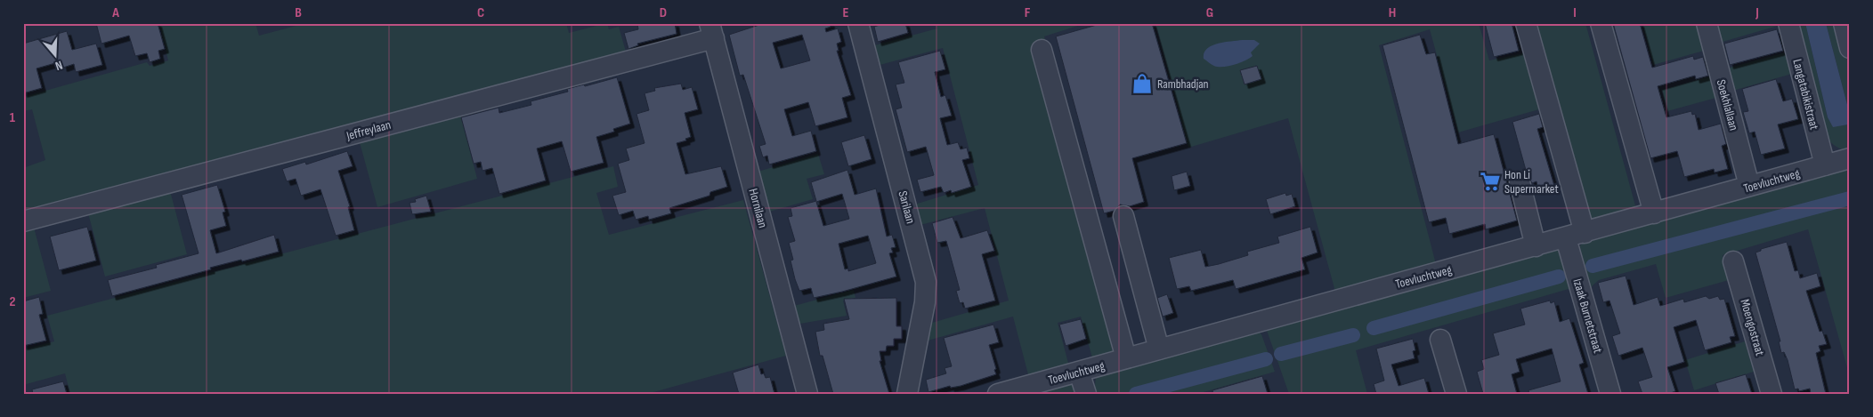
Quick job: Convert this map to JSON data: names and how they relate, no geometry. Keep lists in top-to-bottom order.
{
  "streets": {
    "street": [
      "Langatabikistraat",
      "Soekhlallaan",
      "Jeffreylaan",
      "Toevluchtweg",
      "Sarilaan",
      "Hornilaan",
      "Izaak Burnetstraat",
      "Moengostraat"
    ]
  },
  "crossings": [
    ["Langatabikistraat", "Toevluchtweg"],
    ["Soekhlallaan", "Toevluchtweg"],
    ["Jeffreylaan", "Hornilaan"],
    ["Toevluchtweg", "Izaak Burnetstraat"]
  ],
  "places": {
    "shop": ["Rambhadjan"],
    "supermarket": ["Hon Li Supermarket"]
  },
  "north": "bottom",
  "grid": {
    "columns": [
      "A",
      "B",
      "C",
      "D",
      "E",
      "F",
      "G",
      "H",
      "I",
      "J"
    ],
    "rows": ["1", "2"]
  }
}
